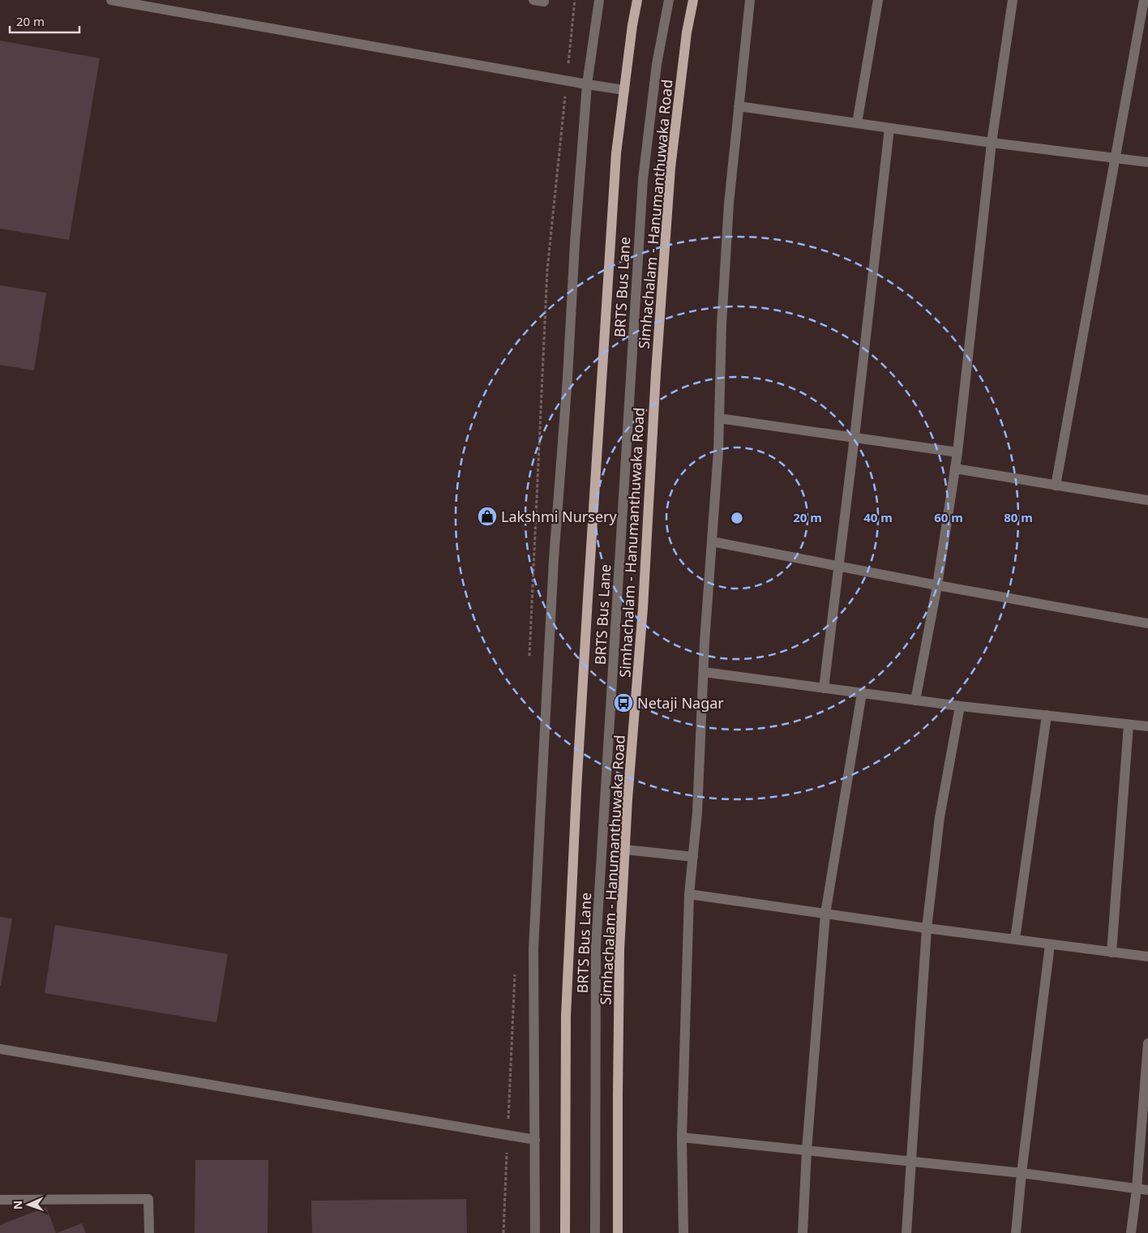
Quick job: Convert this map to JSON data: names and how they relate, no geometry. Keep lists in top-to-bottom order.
{
  "streets": {
    "main road": ["Simhachalam - Hanumanthuwaka Road"],
    "street": ["BRTS Bus Lane"]
  },
  "places": {
    "shop": ["Lakshmi Nursery"],
    "bus stop": ["Netaji Nagar"]
  },
  "scale_bar": "20 m",
  "north": "left",
  "rings": [
    "20 m",
    "40 m",
    "60 m",
    "80 m"
  ]
}
